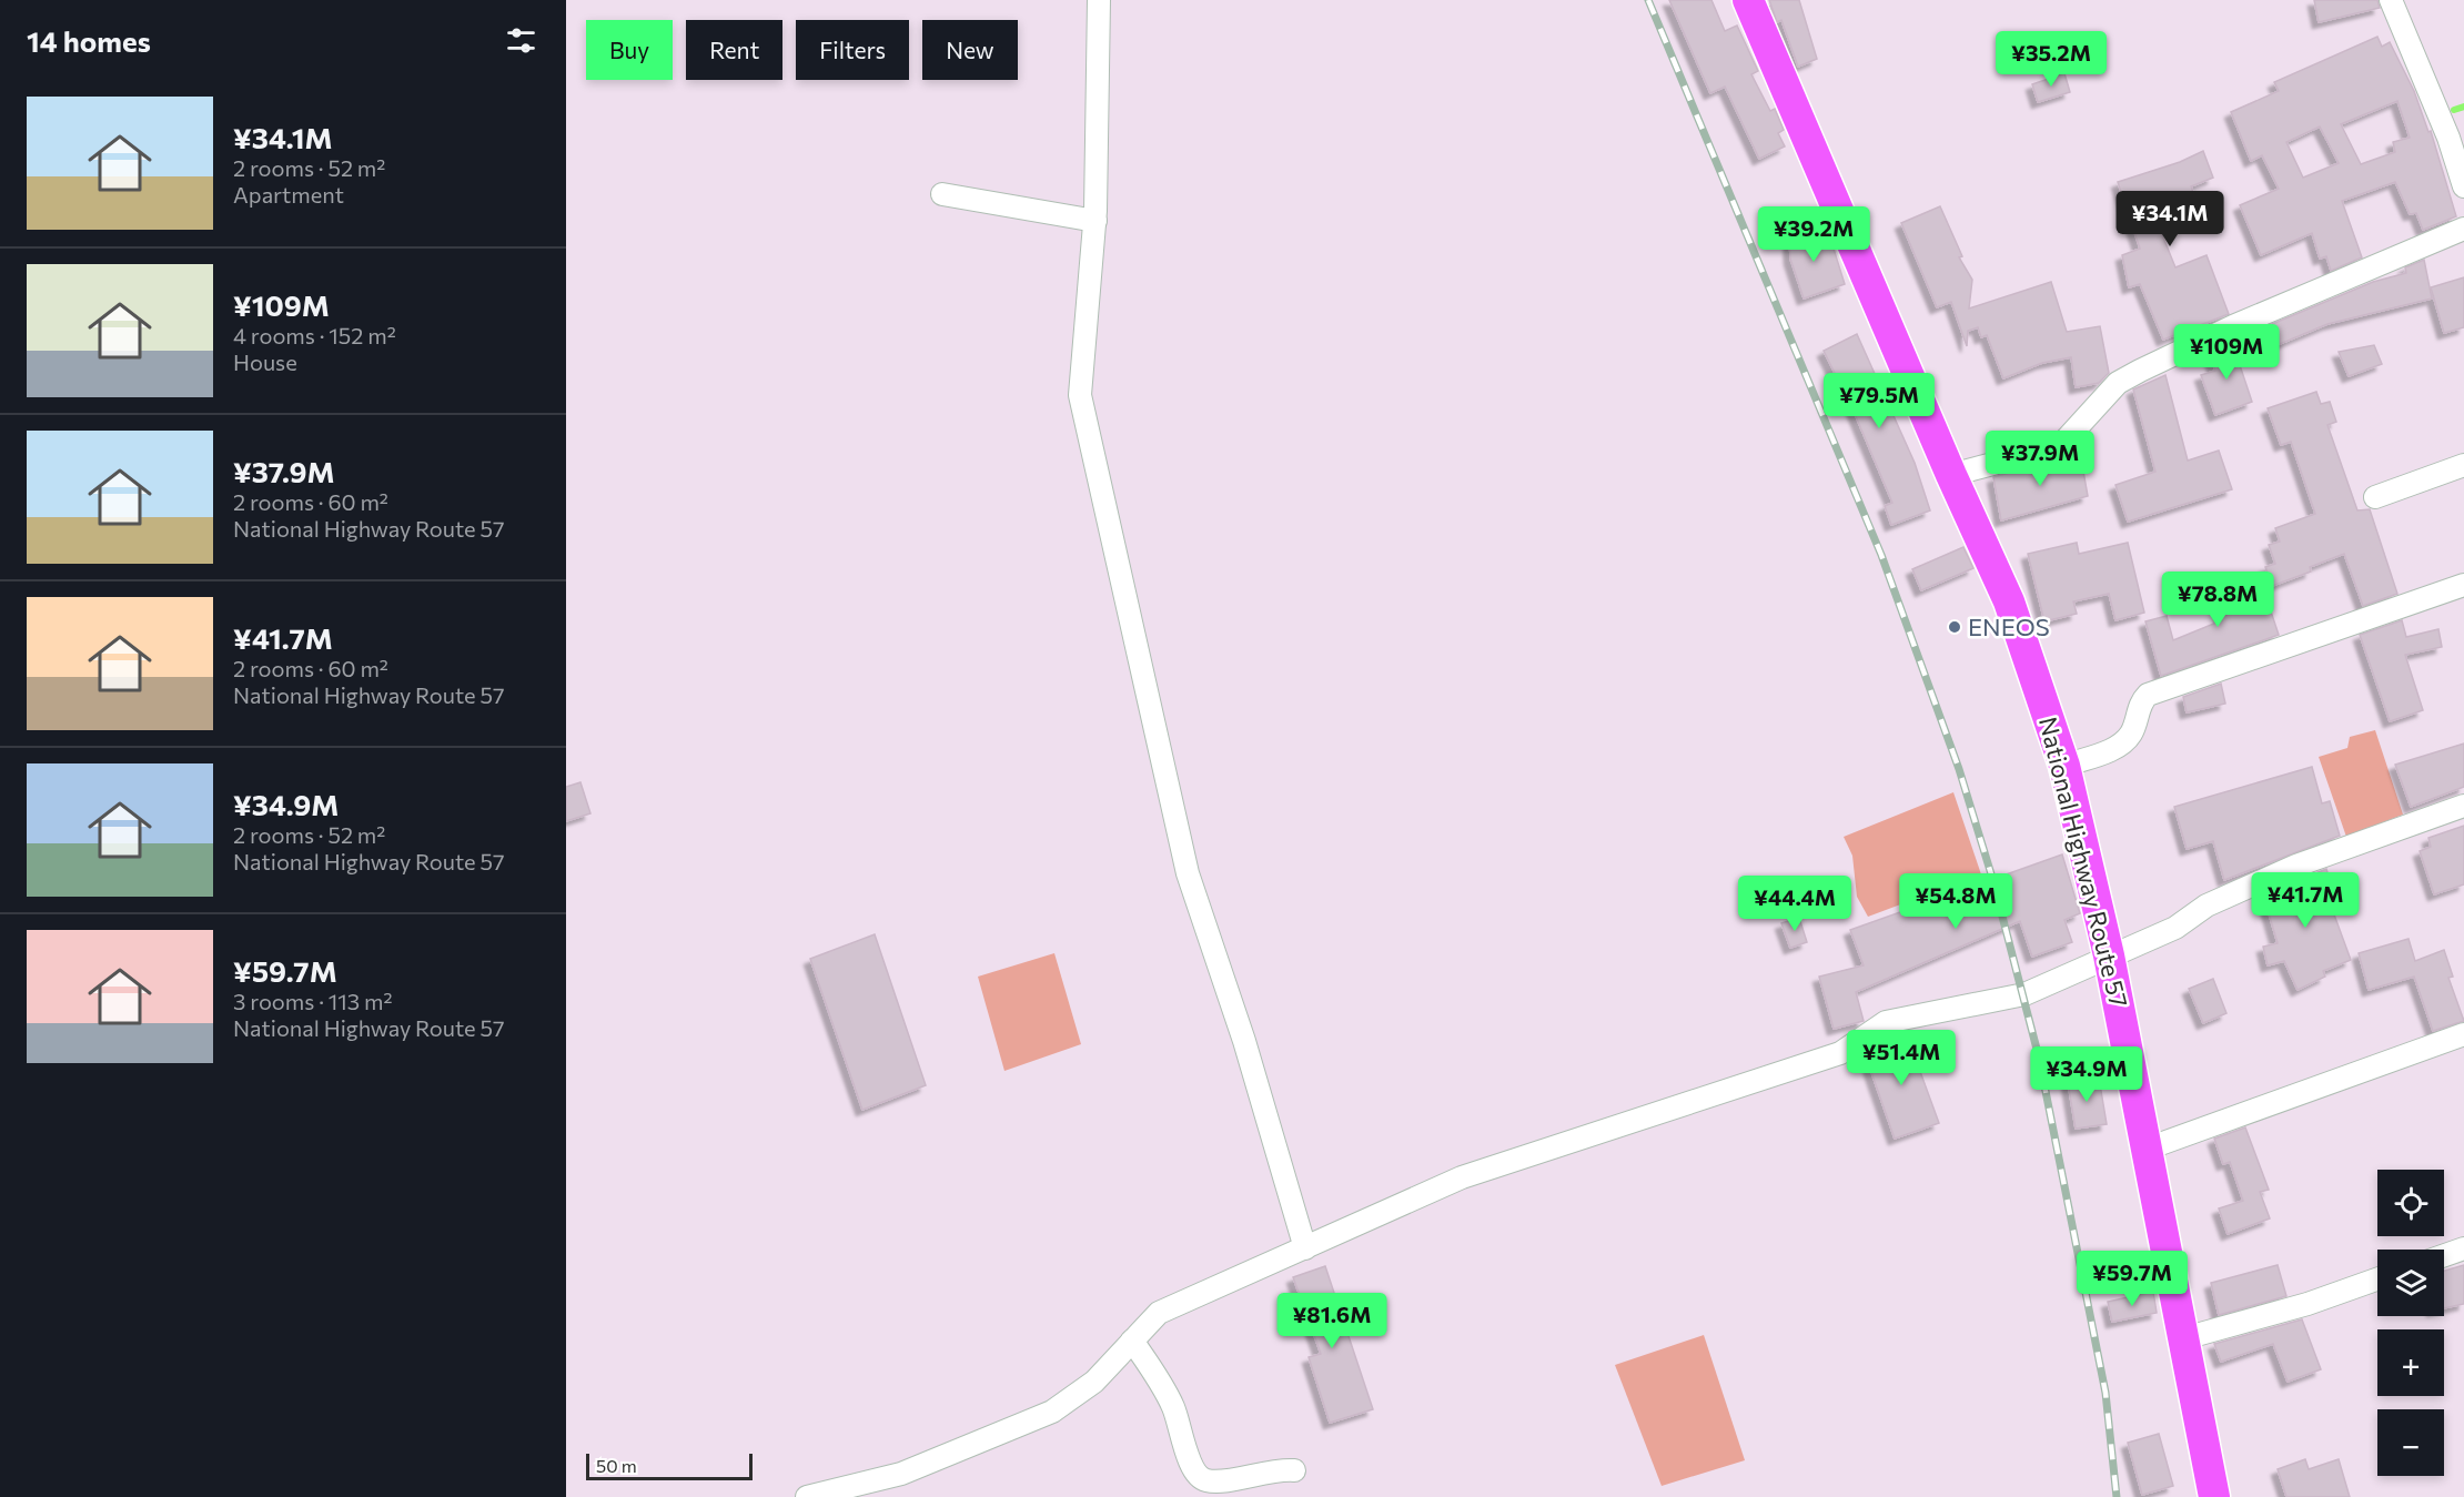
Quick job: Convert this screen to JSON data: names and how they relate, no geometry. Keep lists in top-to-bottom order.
{
  "streets": {
    "highway": ["National Highway Route 57"]
  },
  "places": ["ENEOS"],
  "scale_bar": "50 m",
  "page": {
    "heading": "14 homes",
    "chip": [
      "Buy",
      "Rent",
      "Filters",
      "New"
    ],
    "price": [
      "¥35.2M",
      "¥34.1M",
      "¥39.2M",
      "¥109M",
      "¥79.5M",
      "¥37.9M",
      "¥78.8M",
      "¥41.7M",
      "¥54.8M",
      "¥44.4M",
      "¥51.4M",
      "¥34.9M",
      "¥59.7M",
      "¥81.6M"
    ],
    "list": [
      {
        "name": "¥34.1M",
        "note": "2 rooms · 52 m² · Apartment"
      },
      {
        "name": "¥109M",
        "note": "4 rooms · 152 m² · House"
      },
      {
        "name": "¥37.9M",
        "note": "2 rooms · 60 m² · National Highway Route 57"
      },
      {
        "name": "¥41.7M",
        "note": "2 rooms · 60 m² · National Highway Route 57"
      },
      {
        "name": "¥34.9M",
        "note": "2 rooms · 52 m² · National Highway Route 57"
      },
      {
        "name": "¥59.7M",
        "note": "3 rooms · 113 m² · National Highway Route 57"
      }
    ],
    "map_buttons": ["+", "−"],
    "scale": "50 m"
  }
}
